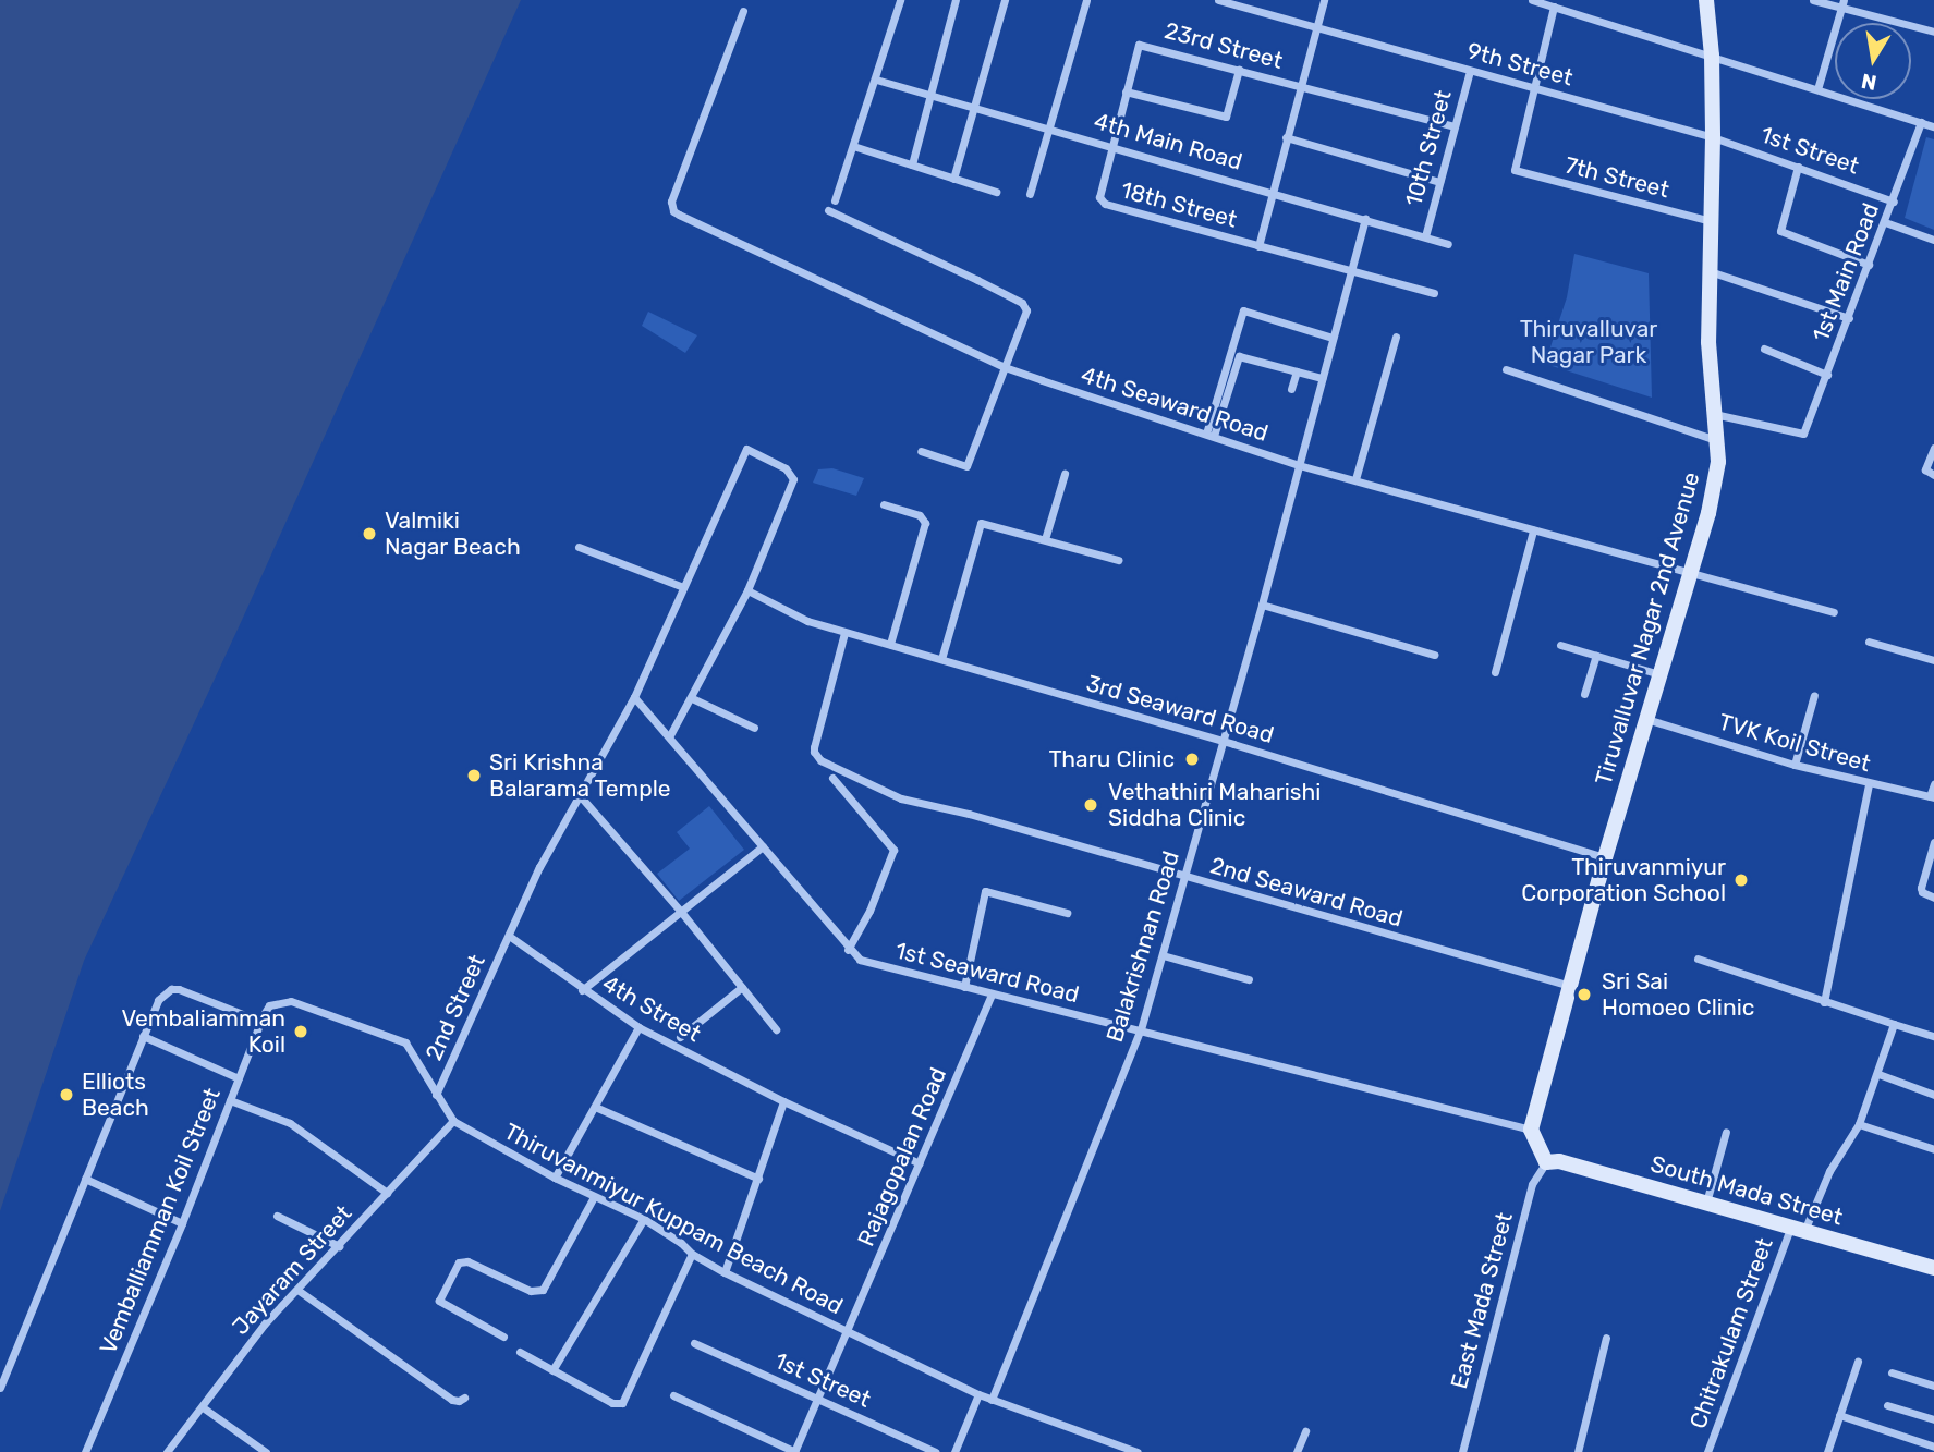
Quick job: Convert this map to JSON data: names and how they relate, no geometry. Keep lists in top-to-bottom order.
{
  "streets": {
    "street": [
      "23rd Street",
      "9th Street",
      "4th Main Road",
      "10th Street",
      "1st Street",
      "7th Street",
      "18th Street",
      "1st Main Road",
      "4th Seaward Road",
      "Tiruvalluvar Nagar 2nd Avenue",
      "3rd Seaward Road",
      "TVK Koil Street",
      "2nd Seaward Road",
      "Balakrishnan Road",
      "1st Seaward Road",
      "2nd Street",
      "4th Street",
      "Rajagopalan Road",
      "South Mada Street",
      "Thiruvanmiyur Kuppam Beach Road",
      "Vemballiamman Koil Street",
      "Jayaram Street",
      "East Mada Street",
      "Chitrakulam Street"
    ]
  },
  "crossings": [
    ["23rd Street", "10th Street"],
    ["9th Street", "10th Street"],
    ["9th Street", "1st Street"],
    ["9th Street", "7th Street"],
    ["9th Street", "Tiruvalluvar Nagar 2nd Avenue"],
    ["4th Main Road", "10th Street"],
    ["4th Main Road", "18th Street"],
    ["4th Main Road", "Balakrishnan Road"],
    ["1st Street", "1st Main Road"],
    ["1st Street", "Tiruvalluvar Nagar 2nd Avenue"],
    ["1st Street", "Rajagopalan Road"],
    ["7th Street", "Tiruvalluvar Nagar 2nd Avenue"],
    ["1st Main Road", "Tiruvalluvar Nagar 2nd Avenue"],
    ["4th Seaward Road", "Tiruvalluvar Nagar 2nd Avenue"],
    ["4th Seaward Road", "Balakrishnan Road"],
    ["Tiruvalluvar Nagar 2nd Avenue", "3rd Seaward Road"],
    ["Tiruvalluvar Nagar 2nd Avenue", "TVK Koil Street"],
    ["Tiruvalluvar Nagar 2nd Avenue", "2nd Seaward Road"],
    ["Tiruvalluvar Nagar 2nd Avenue", "1st Seaward Road"],
    ["3rd Seaward Road", "2nd Seaward Road"],
    ["3rd Seaward Road", "Balakrishnan Road"],
    ["3rd Seaward Road", "2nd Street"],
    ["2nd Seaward Road", "Balakrishnan Road"],
    ["Balakrishnan Road", "1st Seaward Road"],
    ["Balakrishnan Road", "Thiruvanmiyur Kuppam Beach Road"],
    ["1st Seaward Road", "2nd Street"],
    ["1st Seaward Road", "Rajagopalan Road"],
    ["2nd Street", "4th Street"],
    ["2nd Street", "Thiruvanmiyur Kuppam Beach Road"],
    ["4th Street", "Rajagopalan Road"],
    ["Rajagopalan Road", "Thiruvanmiyur Kuppam Beach Road"],
    ["South Mada Street", "East Mada Street"],
    ["South Mada Street", "Chitrakulam Street"],
    ["Thiruvanmiyur Kuppam Beach Road", "Vemballiamman Koil Street"],
    ["Thiruvanmiyur Kuppam Beach Road", "Jayaram Street"]
  ],
  "parks": ["Thiruvalluvar Nagar Park"],
  "places": [
    "Valmiki Nagar Beach",
    "Tharu Clinic",
    "Sri Krishna Balarama Temple",
    "Vethathiri Maharishi Siddha Clinic",
    "Thiruvanmiyur Corporation School",
    "Sri Sai Homoeo Clinic",
    "Vembaliamman Koil",
    "Elliots Beach"
  ],
  "north": "bottom"
}
